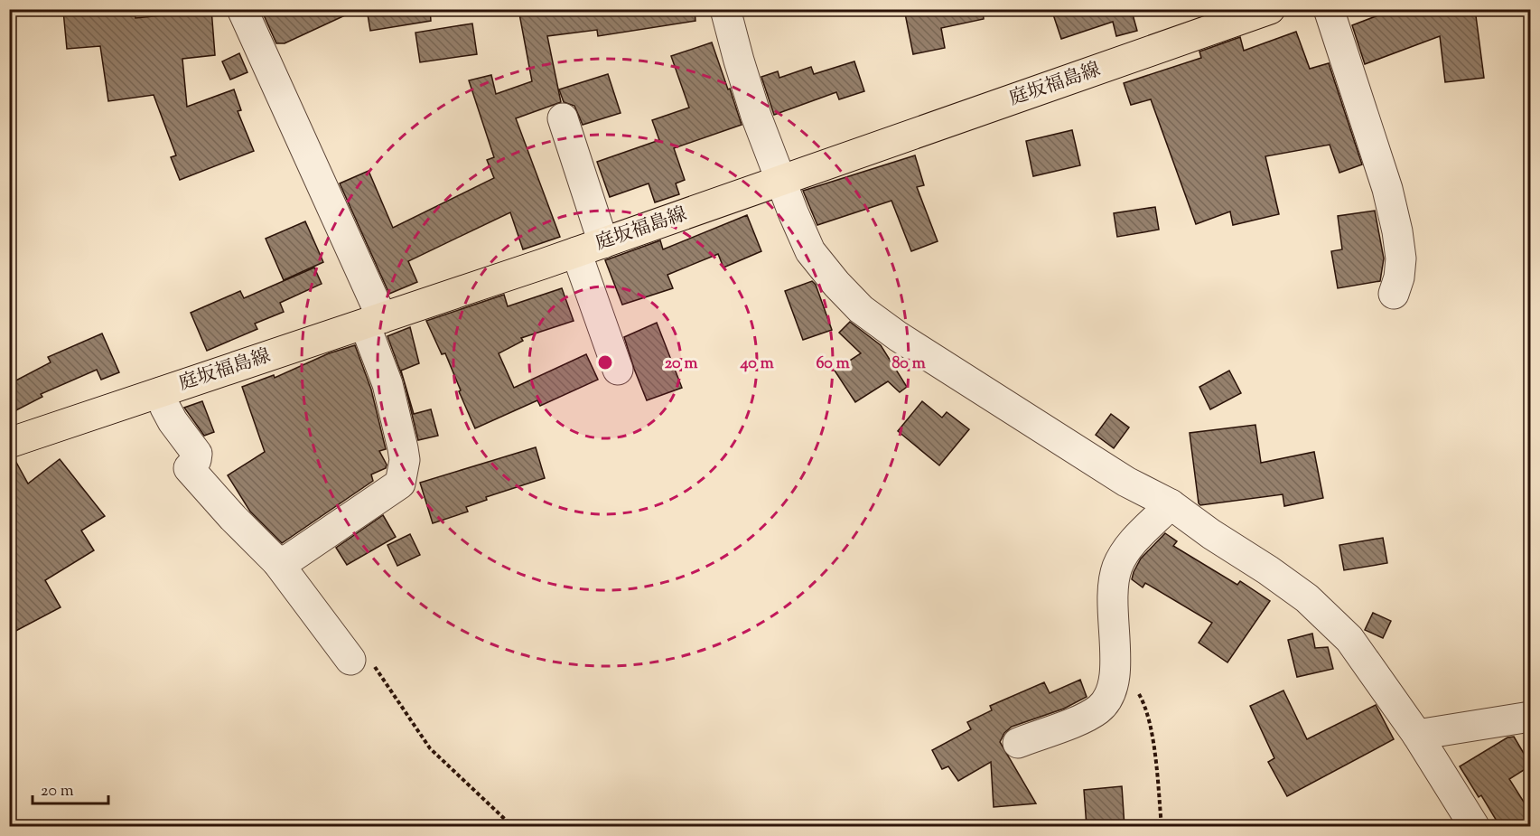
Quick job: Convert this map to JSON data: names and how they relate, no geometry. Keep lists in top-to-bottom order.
{
  "streets": {
    "main road": ["庭坂福島線"]
  },
  "scale_bar": "20 m",
  "rings": [
    "20 m",
    "40 m",
    "60 m",
    "80 m"
  ]
}
